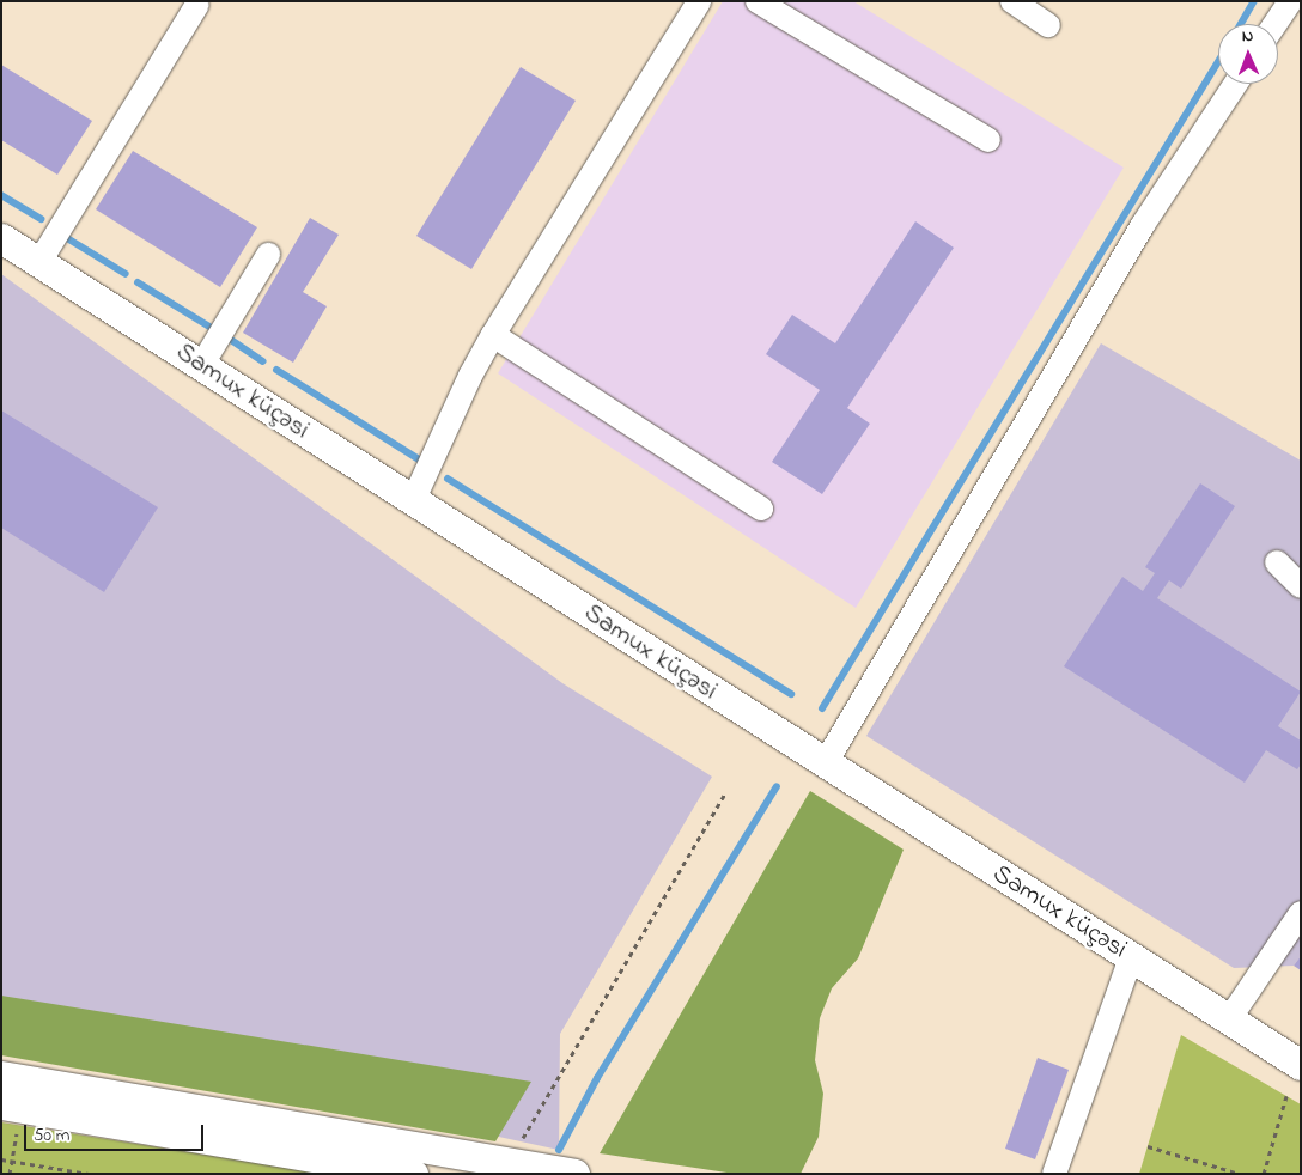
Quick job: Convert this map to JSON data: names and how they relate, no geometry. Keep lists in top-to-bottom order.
{
  "streets": {
    "main road": ["Samux küçəsi"]
  },
  "scale_bar": "50 m",
  "north": "top"
}
